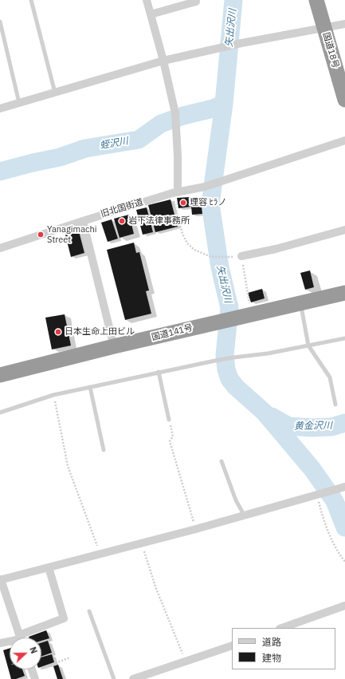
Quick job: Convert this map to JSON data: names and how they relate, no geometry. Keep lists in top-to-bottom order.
{
  "streets": {
    "highway": ["国道18号", "国道141号"],
    "street": ["旧北国街道"]
  },
  "water": ["矢出沢川", "蛭沢川", "黄金沢川"],
  "places": [
    "理容 ﾋﾗノ",
    "岩下法律事務所",
    "Yanagimachi Street",
    "日本生命上田ビル"
  ],
  "legend": ["道路", "建物"],
  "north": "right"
}
